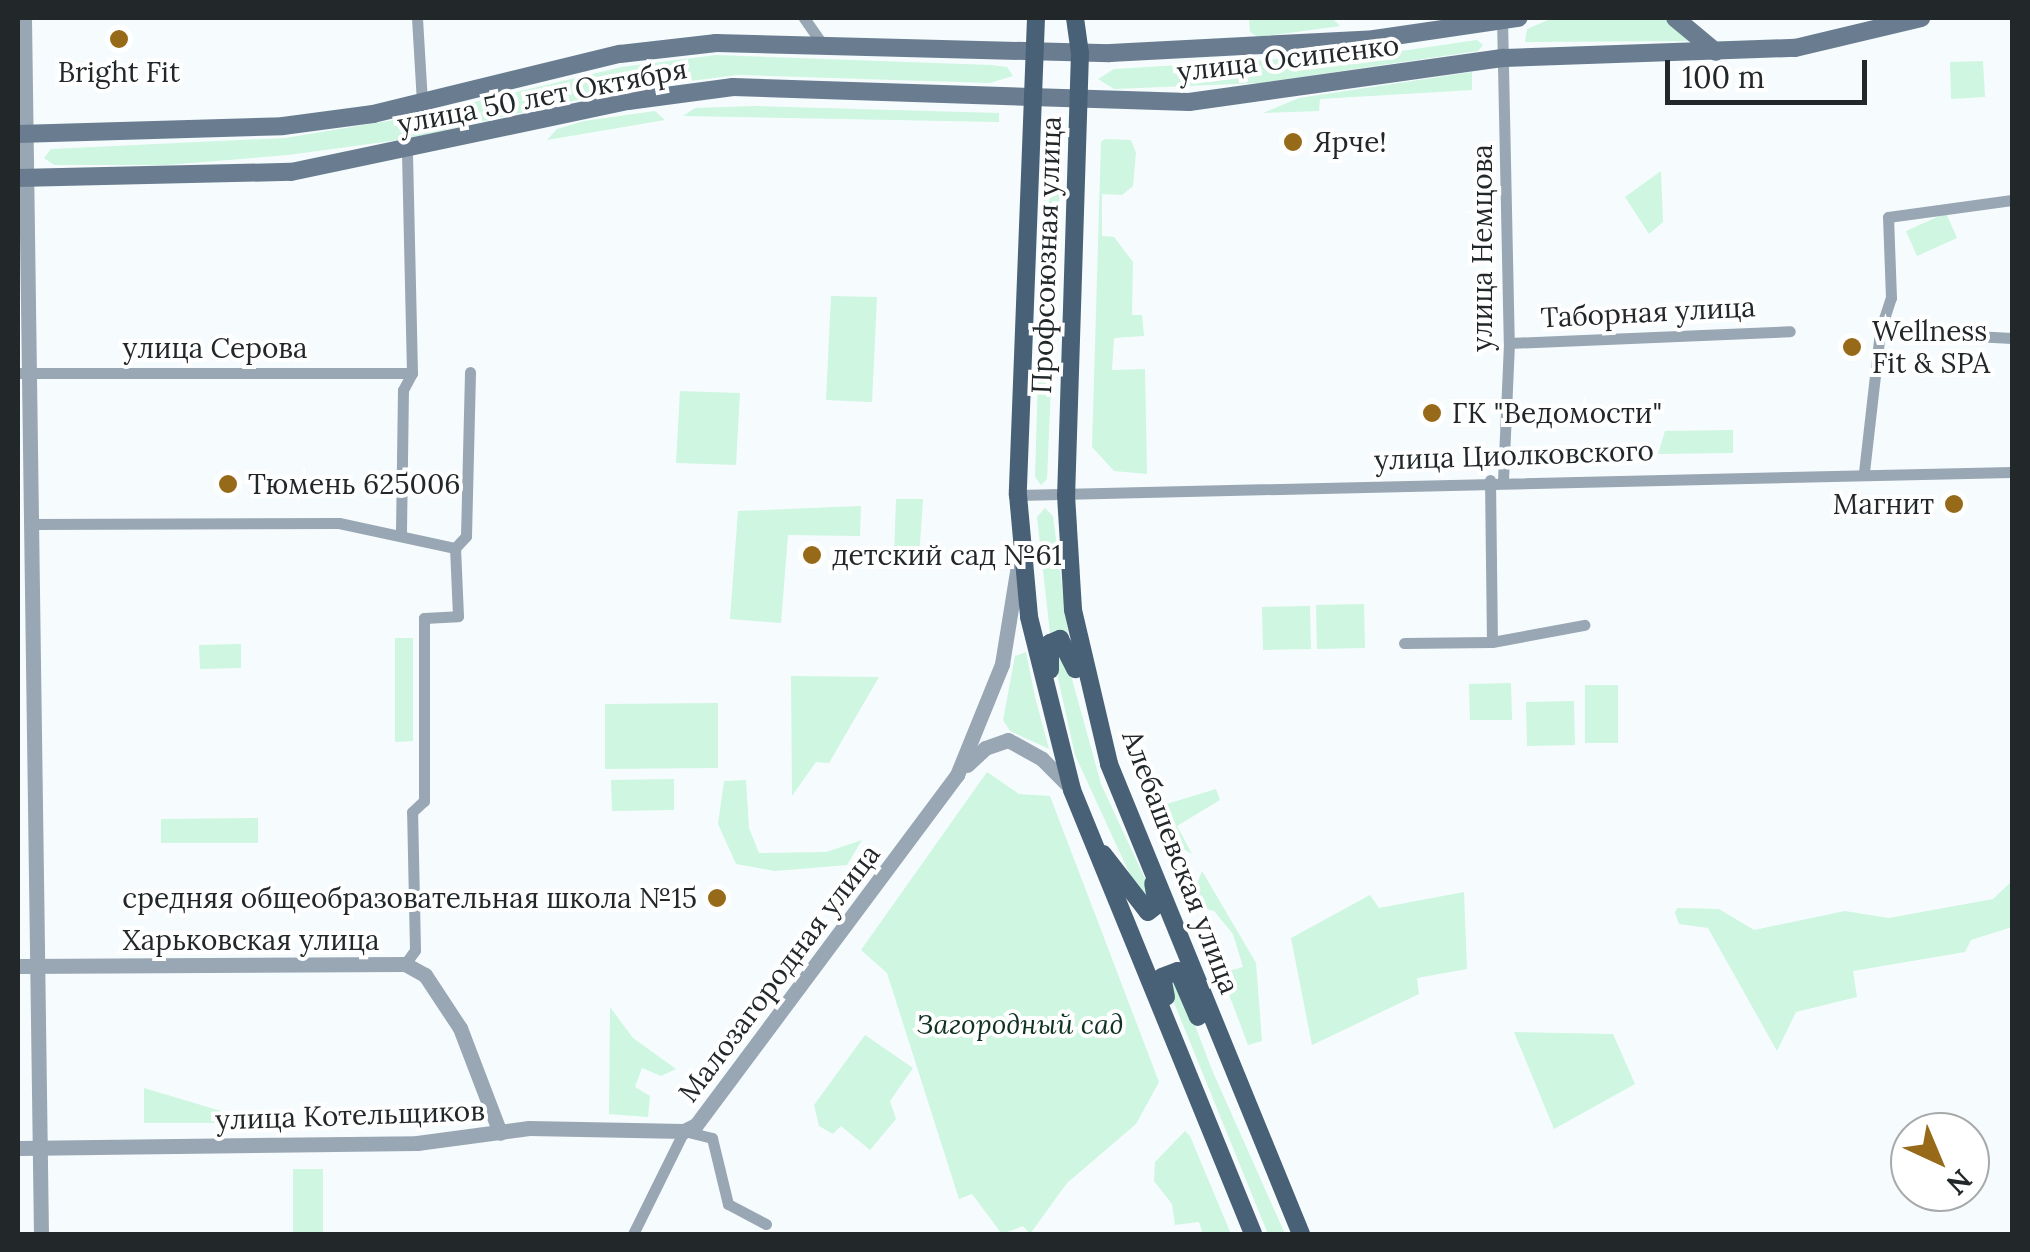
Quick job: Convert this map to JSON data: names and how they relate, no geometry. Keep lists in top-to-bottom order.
{
  "streets": {
    "main road": [
      "улица Осипенко",
      "улица 50 лет Октября",
      "Профсоюзная улица",
      "Алебашевская улица"
    ],
    "street": [
      "улица Немцова",
      "Таборная улица",
      "улица Серова",
      "улица Циолковского",
      "Харьковская улица",
      "Малозагородная улица",
      "улица Котельщиков"
    ]
  },
  "crossings": [
    ["улица Осипенко", "улица 50 лет Октября"],
    ["улица Осипенко", "улица Немцова"],
    ["улица Осипенко", "Профсоюзная улица"],
    ["улица 50 лет Октября", "улица Немцова"],
    ["улица 50 лет Октября", "Профсоюзная улица"],
    ["улица Немцова", "Таборная улица"],
    ["улица Немцова", "улица Циолковского"],
    ["Профсоюзная улица", "улица Циолковского"],
    ["Профсоюзная улица", "Алебашевская улица"],
    ["улица Циолковского", "Алебашевская улица"],
    ["Харьковская улица", "улица Котельщиков"],
    ["Малозагородная улица", "улица Котельщиков"]
  ],
  "parks": ["Загородный сад"],
  "places": [
    "Bright Fit",
    "Ярче!",
    "Wellness Fit & SPA",
    "ГК \"Ведомости\"",
    "Тюмень 625006",
    "Магнит",
    "детский сад №61",
    "средняя общеобразовательная школа №15"
  ],
  "scale_bar": "100 m",
  "north": "bottom right"
}
